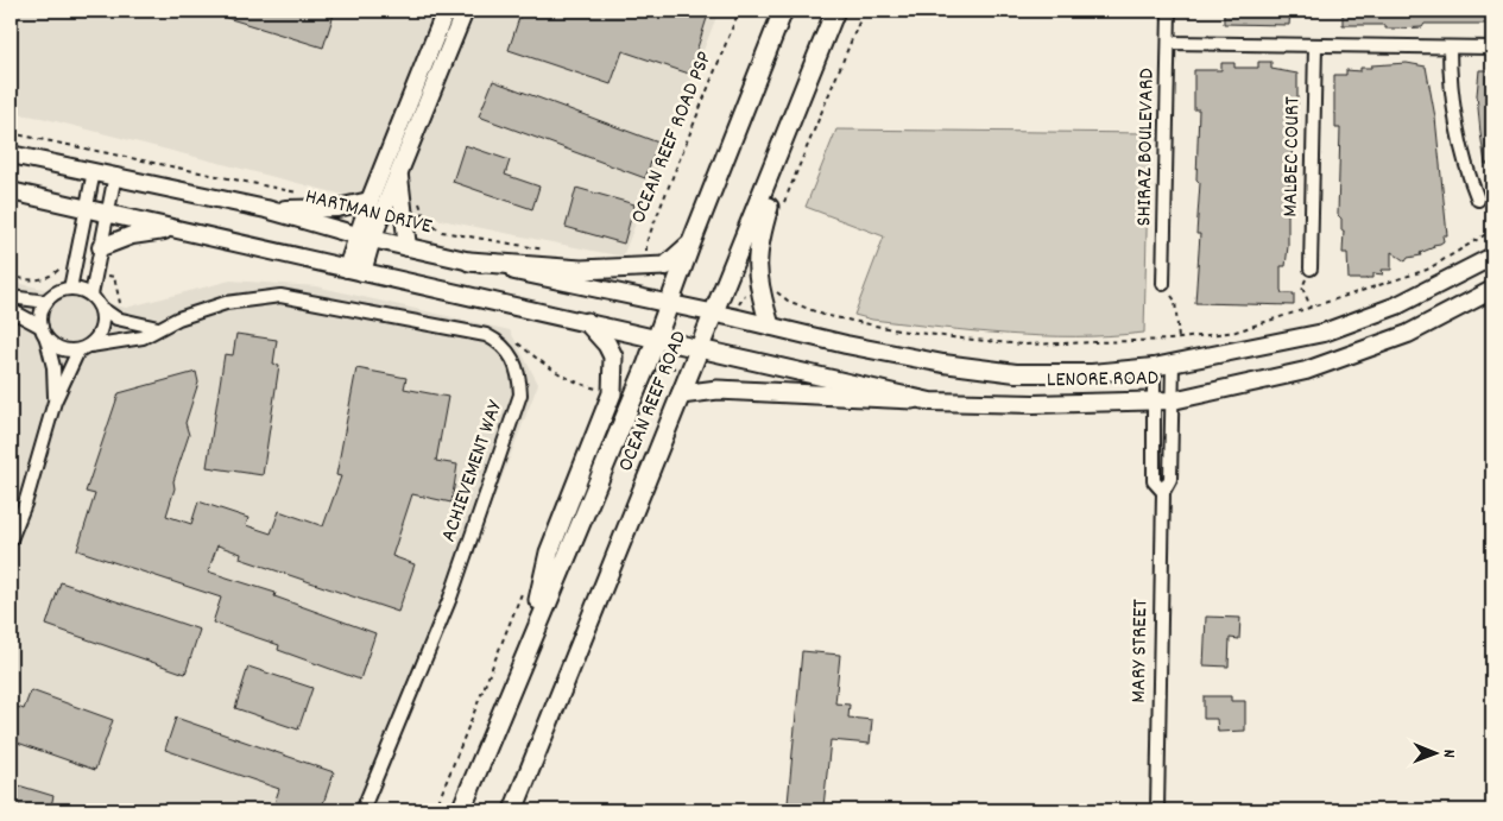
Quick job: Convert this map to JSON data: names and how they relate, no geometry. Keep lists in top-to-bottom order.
{
  "streets": {
    "main road": ["OCEAN REEF ROAD"],
    "street": [
      "SHIRAZ BOULEVARD",
      "MALBEC COURT",
      "HARTMAN DRIVE",
      "LENORE ROAD",
      "ACHIEVEMENT WAY",
      "MARY STREET"
    ],
    "path": ["OCEAN REEF ROAD PSP"]
  },
  "crossings": [
    ["HARTMAN DRIVE", "LENORE ROAD"],
    ["HARTMAN DRIVE", "OCEAN REEF ROAD"],
    ["LENORE ROAD", "OCEAN REEF ROAD"],
    ["LENORE ROAD", "MARY STREET"]
  ],
  "north": "right"
}
